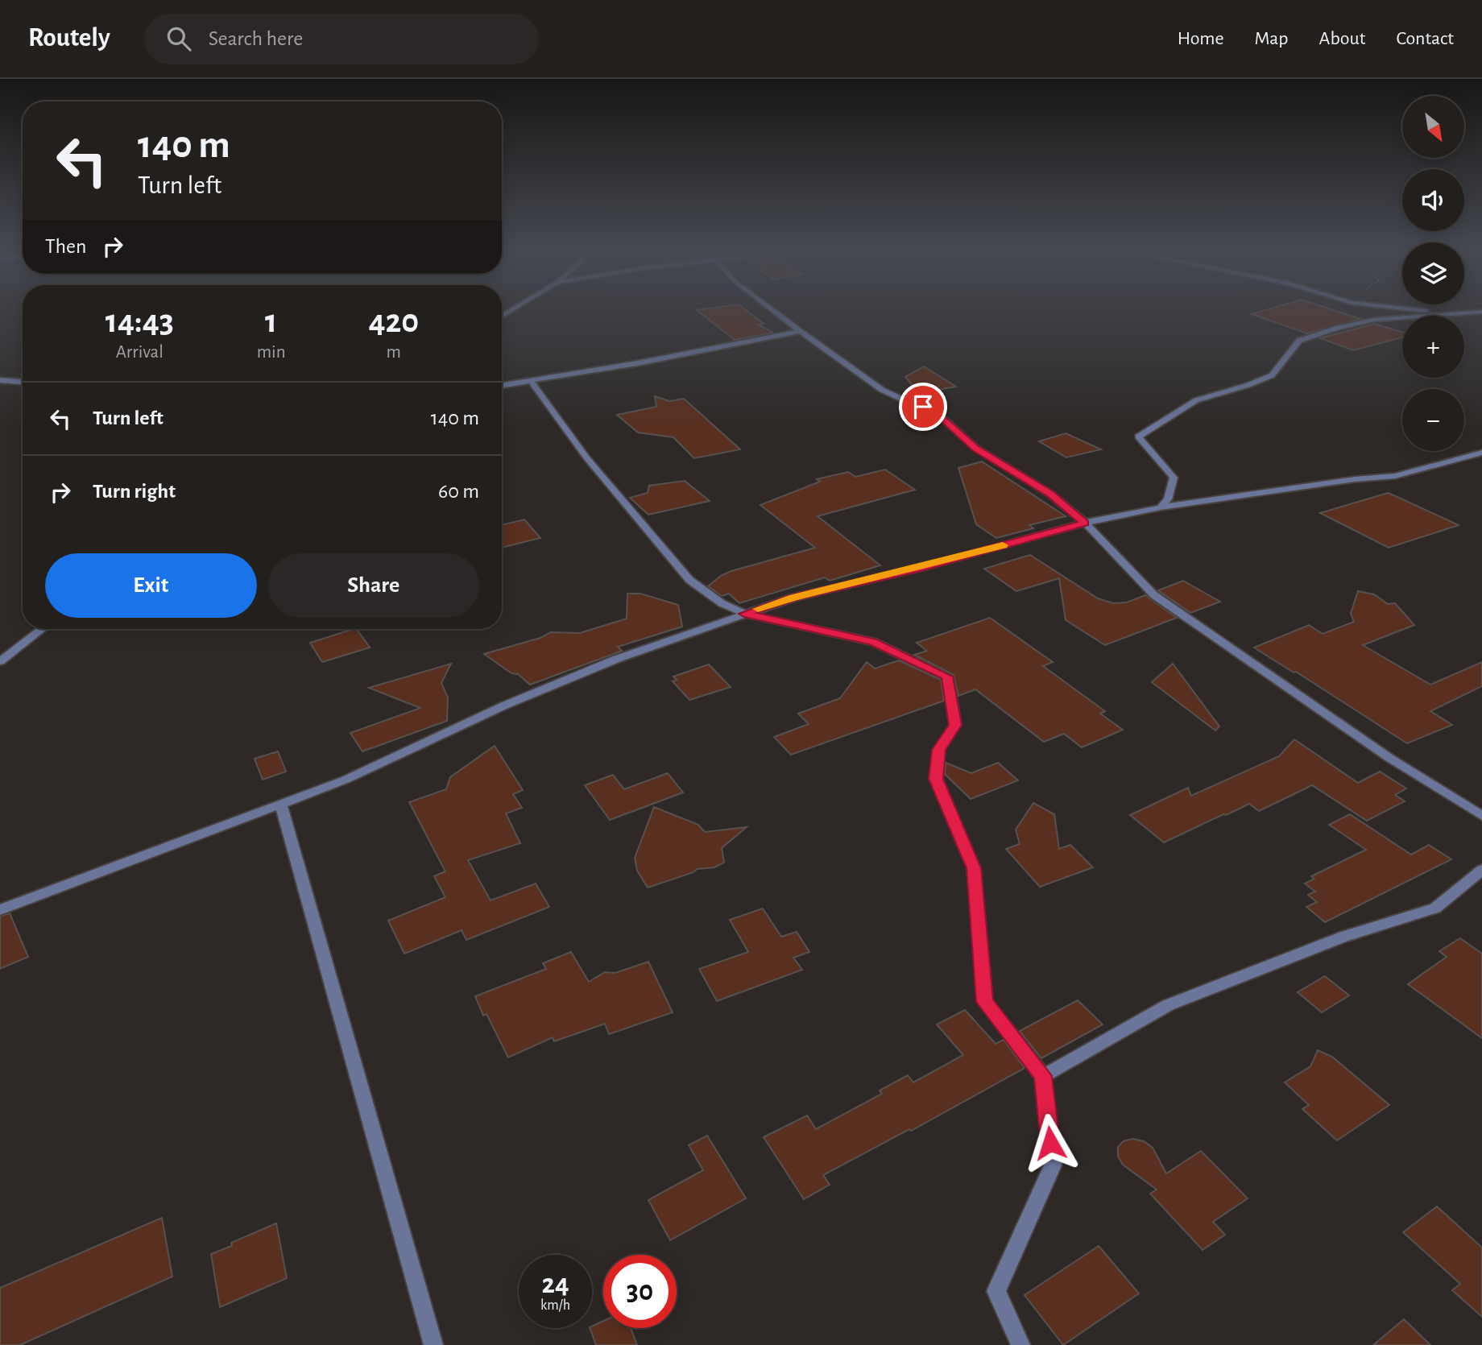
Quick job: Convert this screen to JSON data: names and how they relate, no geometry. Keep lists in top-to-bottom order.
{
  "north": "bottom right",
  "page": {
    "header": "Routely",
    "search": "Search here",
    "nav": [
      "Home",
      "Map",
      "About",
      "Contact"
    ],
    "map_buttons": ["+", "−"],
    "turn": ["140 m", "Turn left"],
    "then": "Then",
    "eta": [
      "14:43",
      "Arrival",
      "1",
      "min",
      "420",
      "m"
    ],
    "list": [
      {
        "name": "Turn left",
        "value": "140 m"
      },
      {
        "name": "Turn right",
        "value": "60 m"
      }
    ],
    "buttons": ["Exit", "Share"],
    "speed": "24 km/h",
    "limit": "30"
  }
}
